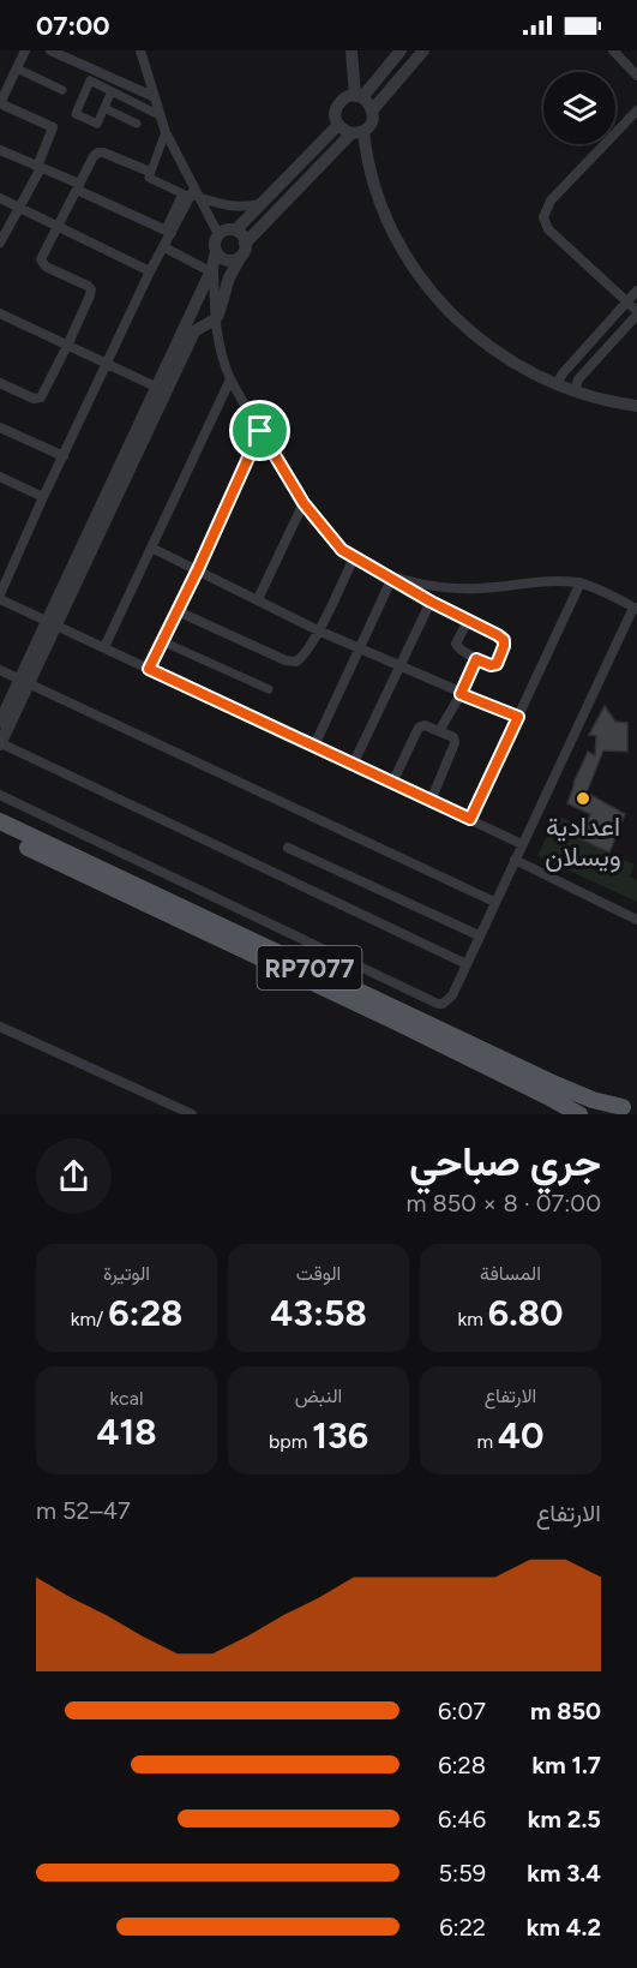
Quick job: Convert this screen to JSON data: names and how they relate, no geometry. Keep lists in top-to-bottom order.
{
  "streets": {
    "main road": ["RP7077"]
  },
  "places": ["اعدادية ويسلان"],
  "page": {
    "status": "07:00",
    "heading": ["جري صباحي", "07:00 · 8 × 850 m"],
    "stats": [
      ["المسافة", "6.80 km"],
      ["الوقت", "43:58"],
      ["الوتيرة", "6:28 /km"],
      ["الارتفاع", "40 m"],
      ["النبض", "136 bpm"],
      ["kcal", "418"]
    ],
    "chart": ["الارتفاع", "47–52 m"],
    "list": [
      {
        "name": "850 m",
        "note": "6:07"
      },
      {
        "name": "1.7 km",
        "note": "6:28"
      },
      {
        "name": "2.5 km",
        "note": "6:46"
      },
      {
        "name": "3.4 km",
        "note": "5:59"
      },
      {
        "name": "4.2 km",
        "note": "6:22"
      }
    ]
  }
}
